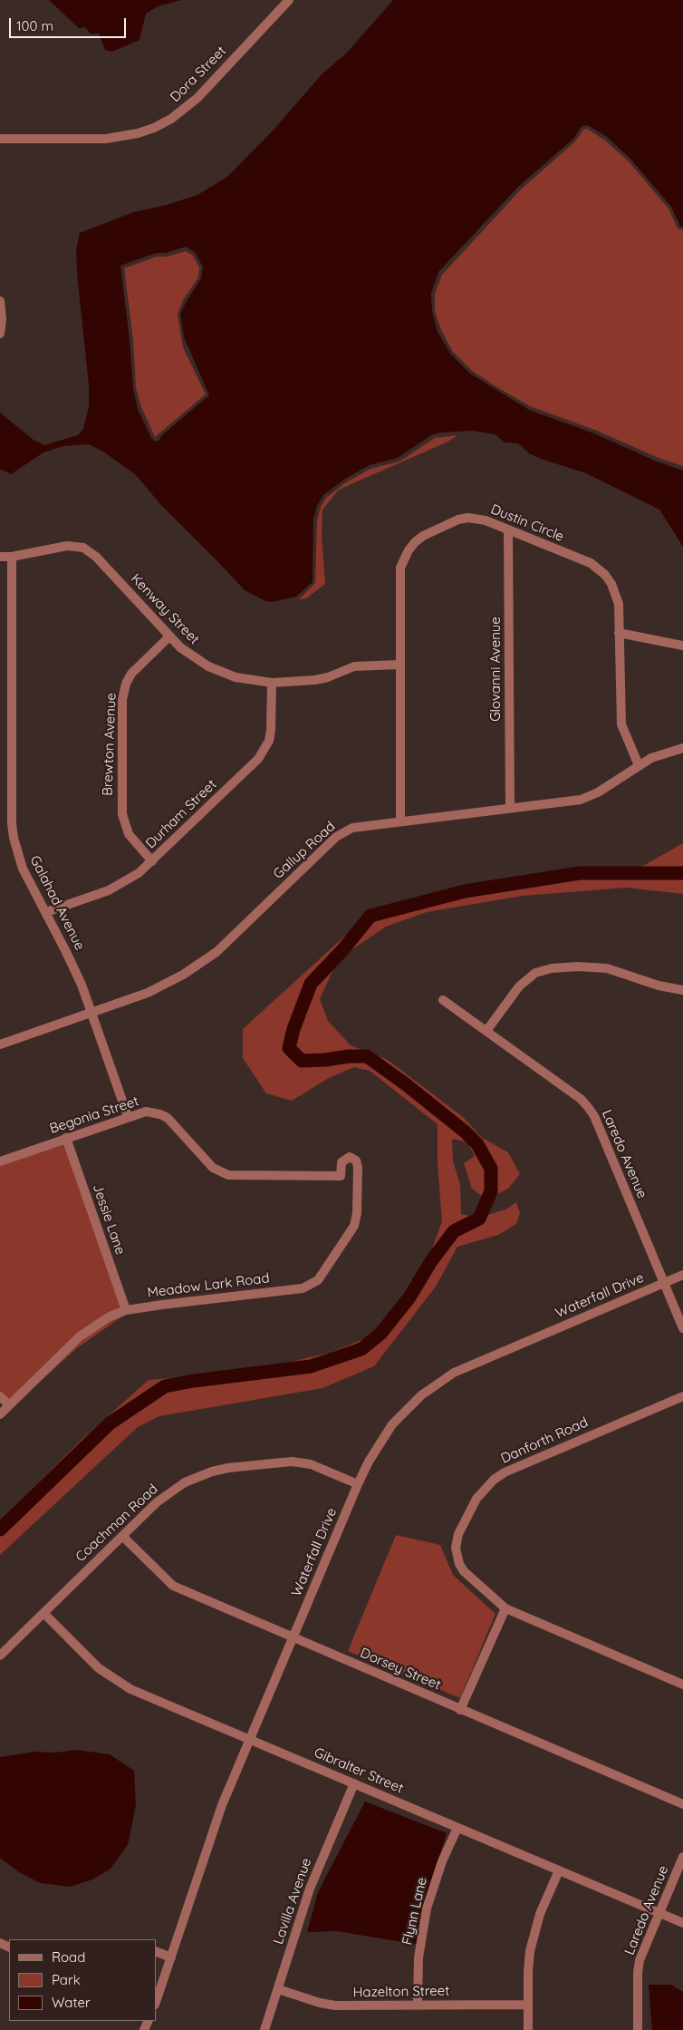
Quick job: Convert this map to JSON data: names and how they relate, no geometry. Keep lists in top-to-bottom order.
{
  "streets": {
    "street": [
      "Dora Street",
      "Dustin Circle",
      "Kenway Street",
      "Glovanni Avenue",
      "Brewton Avenue",
      "Durham Street",
      "Gallup Road",
      "Galahad Avenue",
      "Begonia Street",
      "Laredo Avenue",
      "Jessie Lane",
      "Meadow Lark Road",
      "Waterfall Drive",
      "Danforth Road",
      "Coachman Road",
      "Dorsey Street",
      "Gibralter Street",
      "Lavilla Avenue",
      "Flynn Lane",
      "Hazelton Street"
    ]
  },
  "crossings": [
    ["Dustin Circle", "Kenway Street"],
    ["Dustin Circle", "Glovanni Avenue"],
    ["Dustin Circle", "Gallup Road"],
    ["Kenway Street", "Brewton Avenue"],
    ["Kenway Street", "Durham Street"],
    ["Kenway Street", "Galahad Avenue"],
    ["Glovanni Avenue", "Gallup Road"],
    ["Brewton Avenue", "Durham Street"],
    ["Durham Street", "Galahad Avenue"],
    ["Gallup Road", "Galahad Avenue"],
    ["Galahad Avenue", "Begonia Street"],
    ["Begonia Street", "Jessie Lane"],
    ["Begonia Street", "Meadow Lark Road"],
    ["Laredo Avenue", "Waterfall Drive"],
    ["Laredo Avenue", "Gibralter Street"],
    ["Jessie Lane", "Meadow Lark Road"],
    ["Waterfall Drive", "Coachman Road"],
    ["Waterfall Drive", "Dorsey Street"],
    ["Waterfall Drive", "Gibralter Street"],
    ["Coachman Road", "Dorsey Street"],
    ["Coachman Road", "Gibralter Street"],
    ["Gibralter Street", "Lavilla Avenue"],
    ["Gibralter Street", "Flynn Lane"],
    ["Lavilla Avenue", "Hazelton Street"],
    ["Flynn Lane", "Hazelton Street"]
  ],
  "legend": ["Road", "Park", "Water"],
  "scale_bar": "100 m"
}
